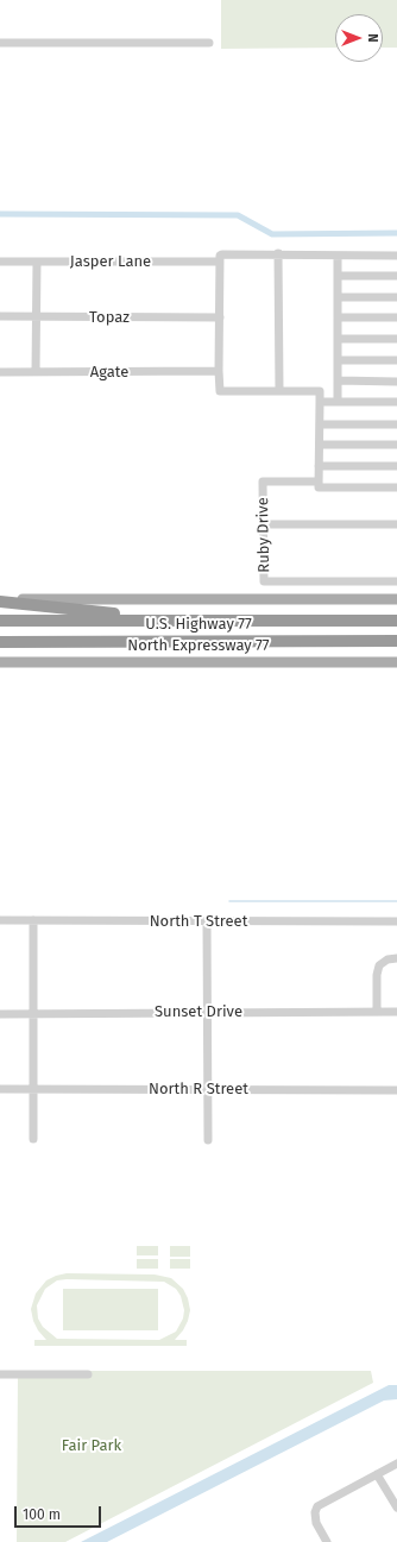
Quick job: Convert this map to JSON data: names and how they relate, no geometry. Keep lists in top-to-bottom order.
{
  "streets": {
    "highway": ["U.S. Highway 77"],
    "main road": ["North Expressway 77"],
    "street": [
      "Jasper Lane",
      "Topaz",
      "Agate",
      "Ruby Drive",
      "North T Street",
      "Sunset Drive",
      "North R Street"
    ]
  },
  "parks": ["Fair Park"],
  "scale_bar": "100 m",
  "north": "right"
}
